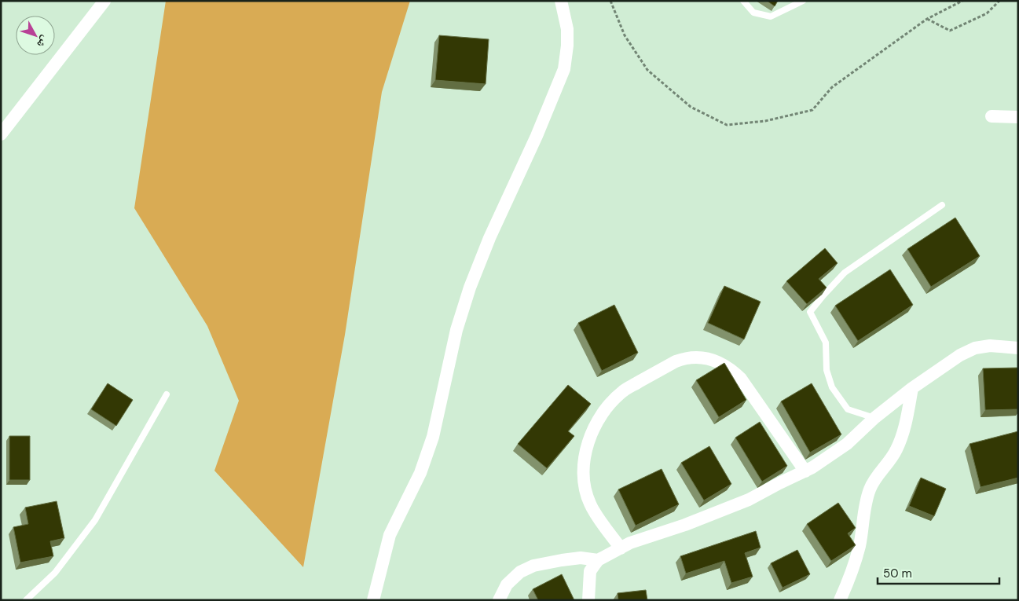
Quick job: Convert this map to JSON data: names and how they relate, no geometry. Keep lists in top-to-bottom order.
{
  "scale_bar": "50 m",
  "north": "bottom right"
}
